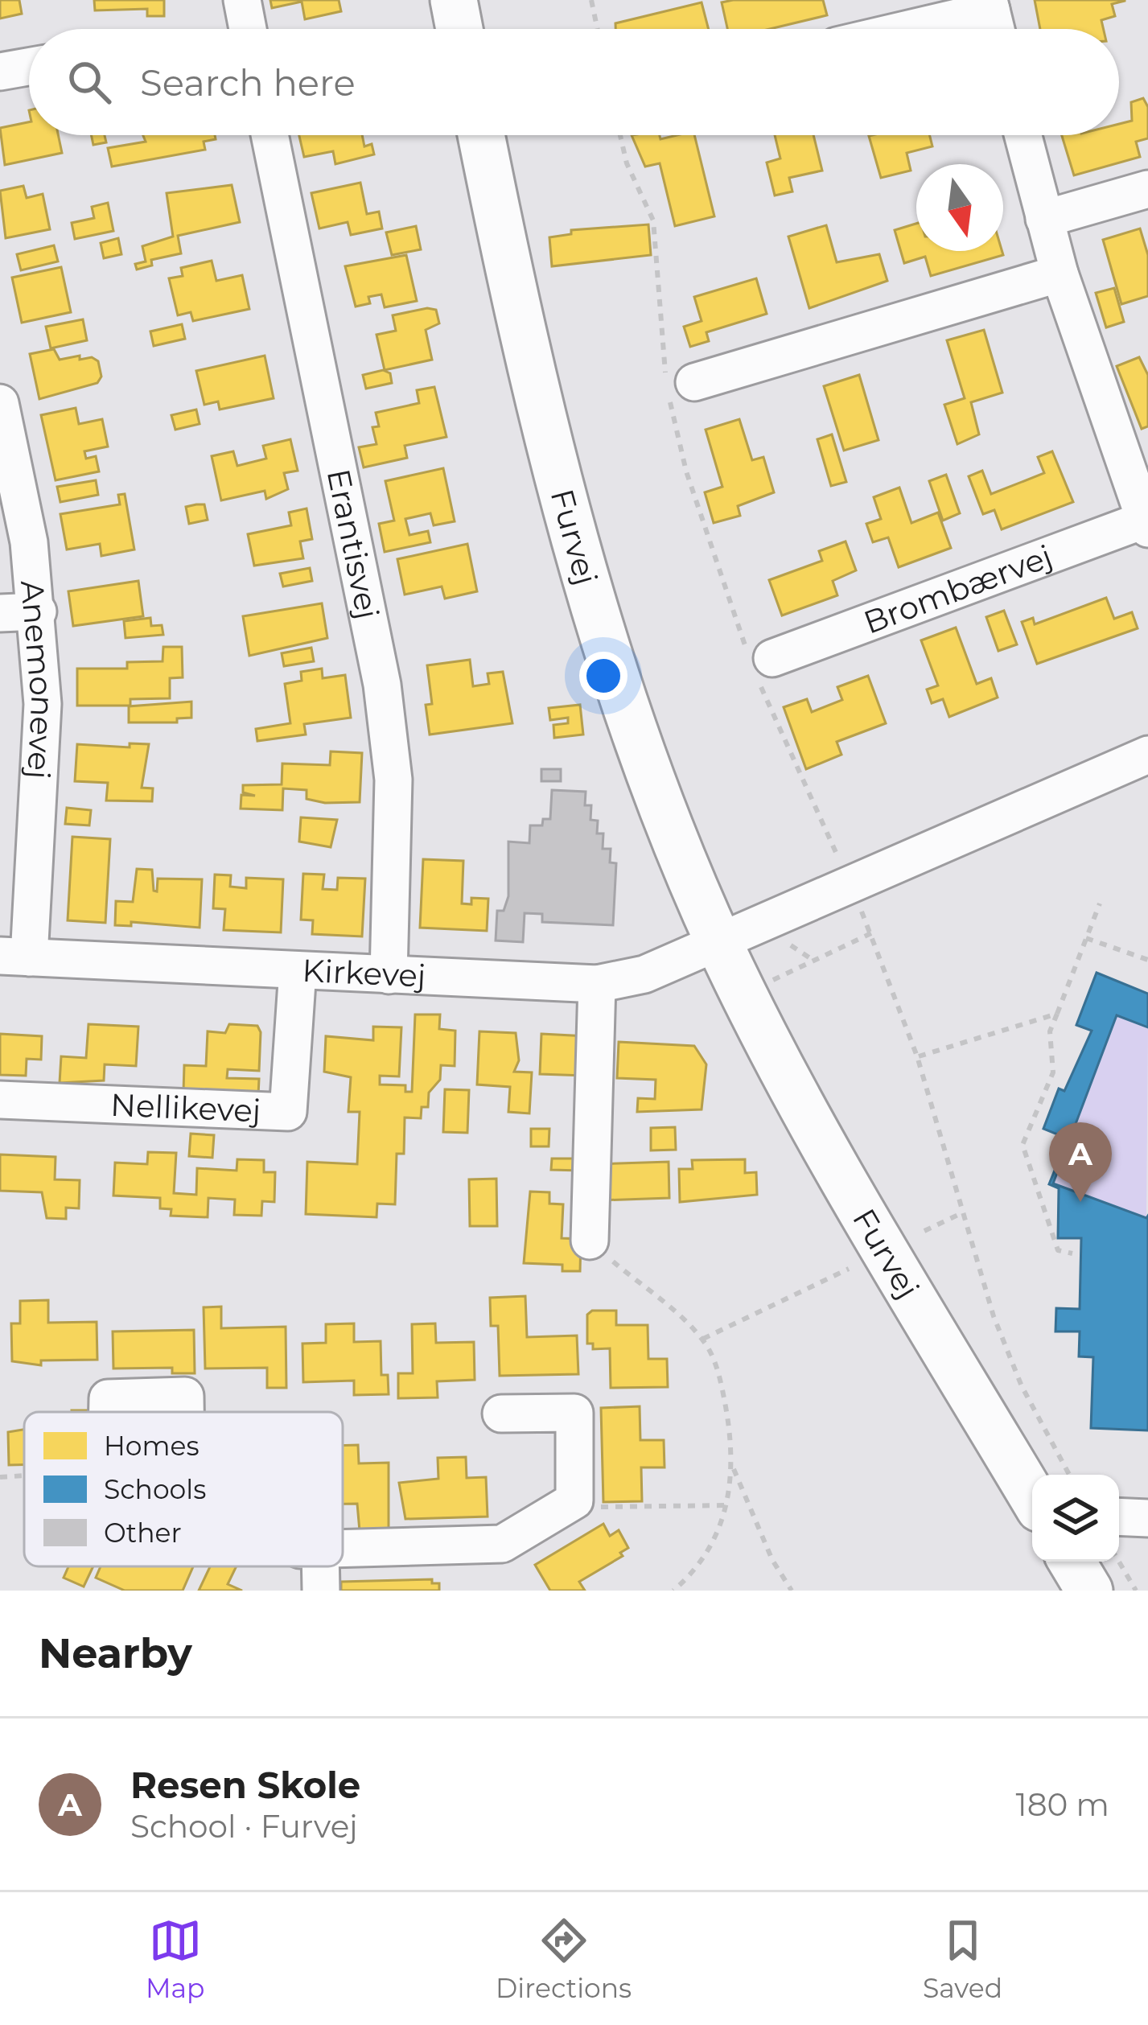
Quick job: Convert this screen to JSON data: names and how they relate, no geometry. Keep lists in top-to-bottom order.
{
  "streets": {
    "main road": ["Furvej"],
    "street": [
      "Erantisvej",
      "Brombærvej",
      "Anemonevej",
      "Kirkevej",
      "Nellikevej"
    ]
  },
  "crossings": [
    ["Furvej", "Kirkevej"],
    ["Erantisvej", "Kirkevej"],
    ["Anemonevej", "Kirkevej"],
    ["Kirkevej", "Nellikevej"]
  ],
  "legend": ["Homes", "Schools", "Other"],
  "north": "bottom",
  "page": {
    "search": "Search here",
    "pins": "A",
    "heading": "Nearby",
    "list": [
      {
        "mark": "A",
        "name": "Resen Skole",
        "note": "School · Furvej",
        "value": "180 m"
      }
    ],
    "nav": ["Map", "Directions", "Saved"]
  }
}
